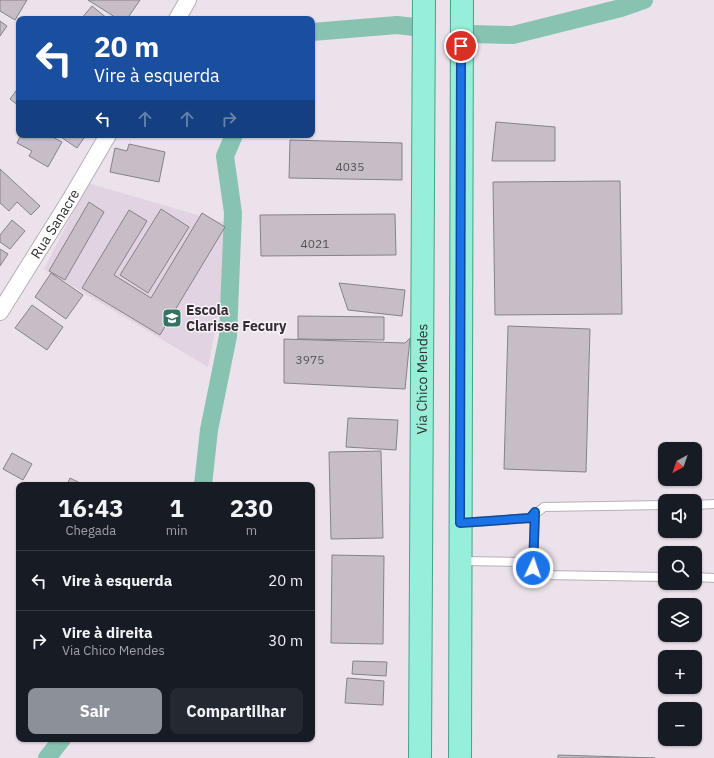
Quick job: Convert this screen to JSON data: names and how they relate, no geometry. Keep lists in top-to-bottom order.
{
  "streets": {
    "main road": ["Via Chico Mendes"],
    "street": ["Rua Sanacre"]
  },
  "places": {
    "school or university": ["Escola Clarisse Fecury"]
  },
  "house_numbers": ["4035", "4021", "3975"],
  "north": "bottom left",
  "page": {
    "turn": ["20 m", "Vire à esquerda"],
    "map_buttons": ["+", "−"],
    "eta": [
      "16:43",
      "Chegada",
      "1",
      "min",
      "230",
      "m"
    ],
    "list": [
      {
        "name": "Vire à esquerda",
        "value": "20 m"
      },
      {
        "name": "Vire à direita",
        "note": "Via Chico Mendes",
        "value": "30 m"
      }
    ],
    "buttons": ["Sair", "Compartilhar"]
  }
}
